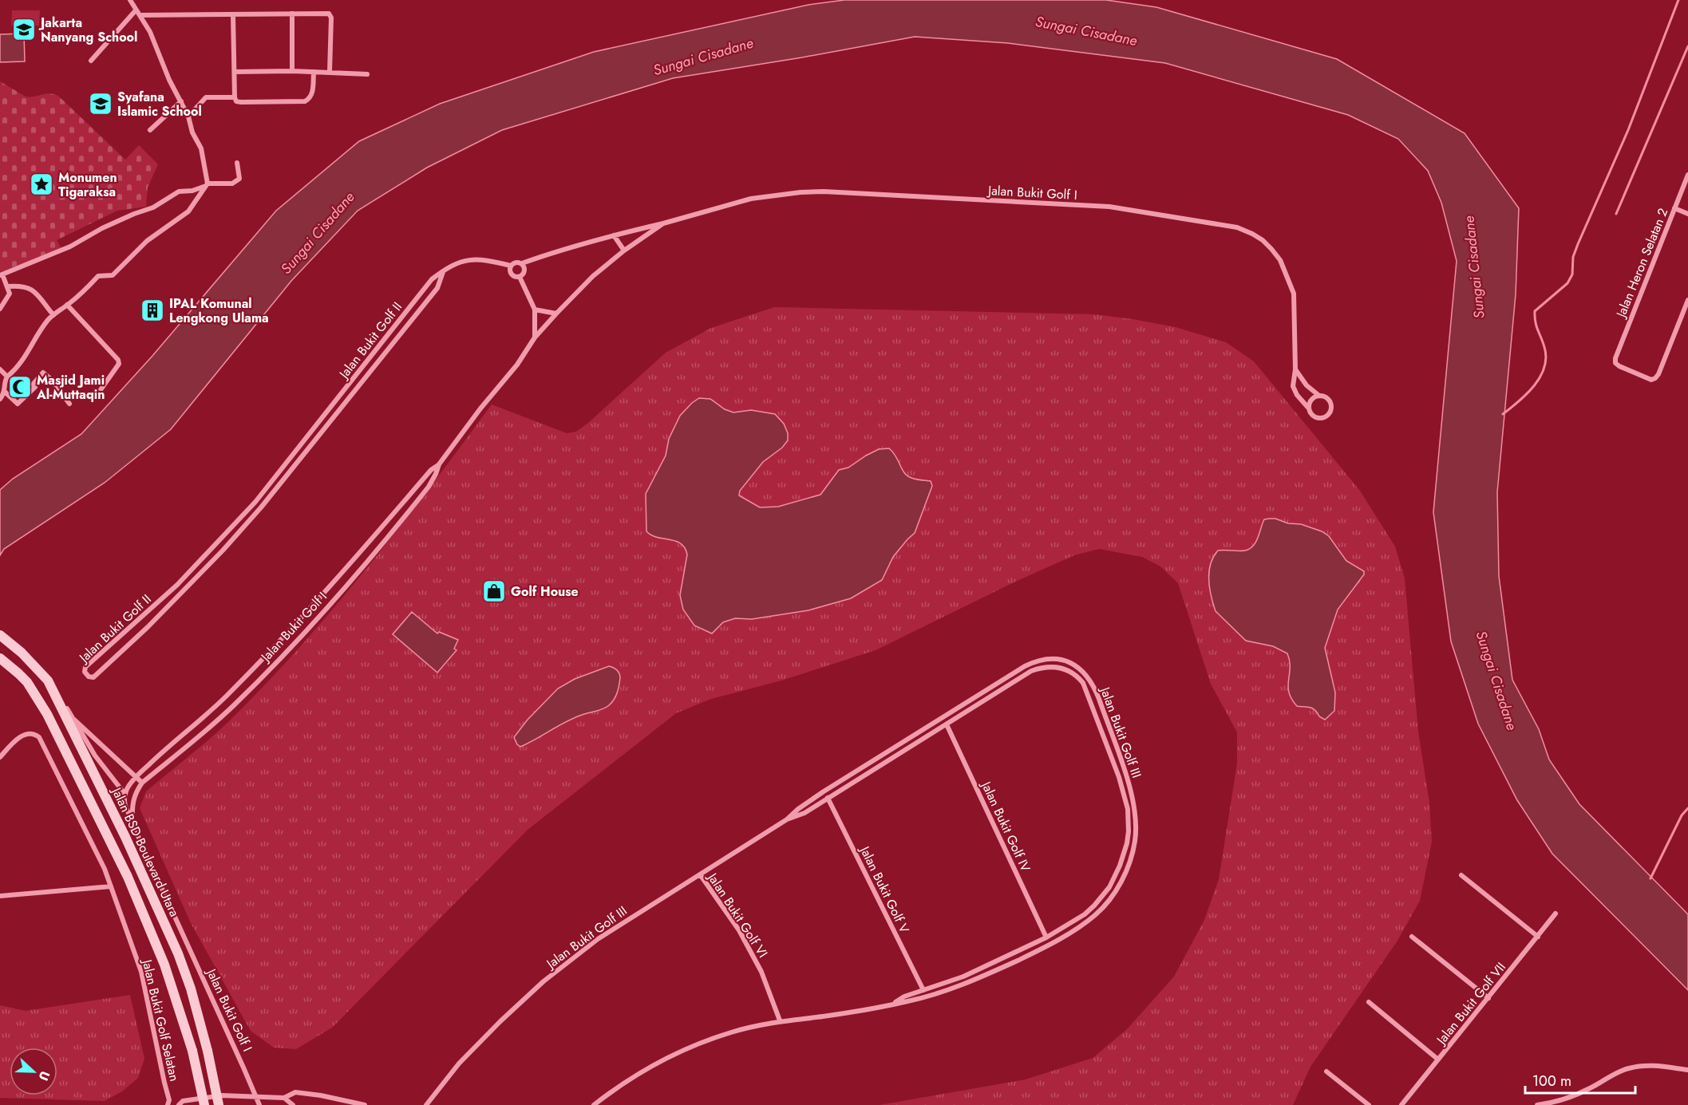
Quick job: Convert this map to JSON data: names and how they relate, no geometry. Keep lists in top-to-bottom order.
{
  "streets": {
    "main road": ["Jalan BSD Boulevard Utara"],
    "street": [
      "Jalan Bukit Golf I",
      "Jalan Heron Selatan 2",
      "Jalan Bukit Golf II",
      "Jalan Bukit Golf III",
      "Jalan Bukit Golf IV",
      "Jalan Bukit Golf V",
      "Jalan Bukit Golf VI",
      "Jalan Bukit Golf VII",
      "Jalan Bukit Golf Selatan"
    ]
  },
  "crossings": [
    ["Jalan Bukit Golf I", "Jalan Bukit Golf II"],
    ["Jalan Bukit Golf I", "Jalan BSD Boulevard Utara"],
    ["Jalan Bukit Golf III", "Jalan Bukit Golf IV"],
    ["Jalan Bukit Golf III", "Jalan Bukit Golf V"],
    ["Jalan Bukit Golf III", "Jalan Bukit Golf VI"]
  ],
  "water": ["Sungai Cisadane"],
  "places": {
    "school or university": ["Jakarta Nanyang School", "Syafana Islamic School"],
    "place": ["Monumen Tigaraksa"],
    "building": ["IPAL Komunal Lengkong Ulama"],
    "mosque": ["Masjid Jami Al-Muttaqin"],
    "shop": ["Golf House"]
  },
  "scale_bar": "100 m",
  "north": "right"
}
